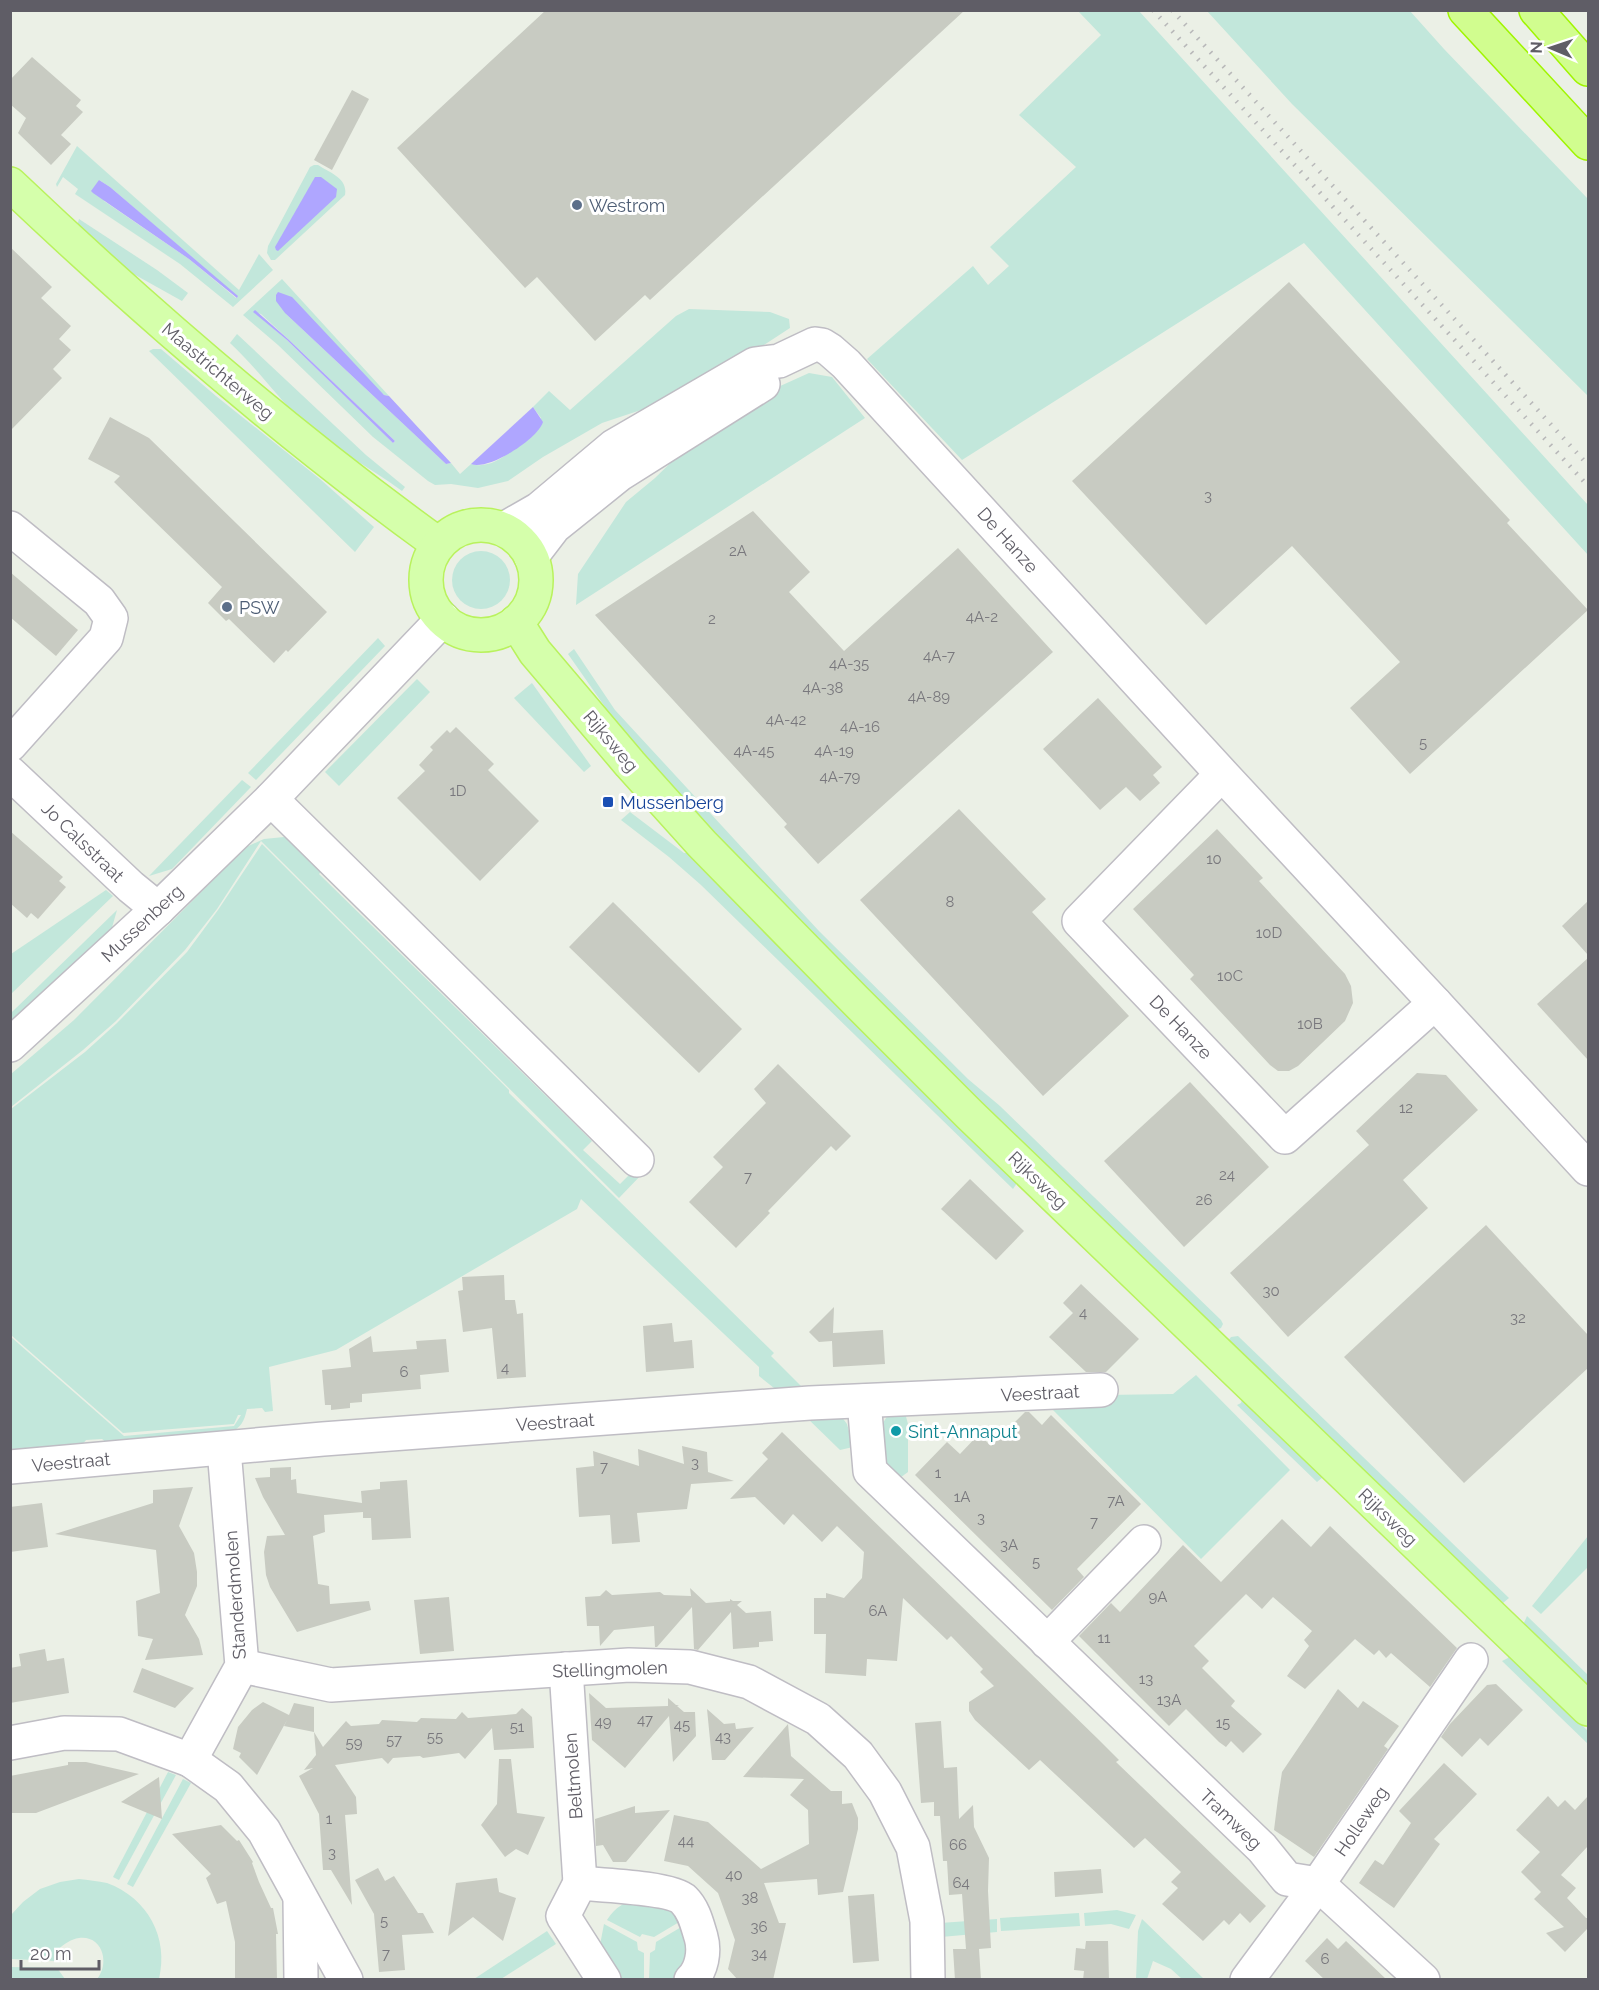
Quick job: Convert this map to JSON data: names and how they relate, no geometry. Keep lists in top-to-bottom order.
{
  "streets": {
    "main road": ["Maastrichterweg", "Rijksweg"],
    "street": [
      "De Hanze",
      "Jo Calsstraat",
      "Mussenberg",
      "Veestraat",
      "Standerdmolen",
      "Stellingmolen",
      "Beltmolen",
      "Tramweg",
      "Holleweg"
    ]
  },
  "crossings": [
    ["Maastrichterweg", "De Hanze"],
    ["Maastrichterweg", "Rijksweg"],
    ["Maastrichterweg", "Mussenberg"],
    ["De Hanze", "Rijksweg"],
    ["De Hanze", "Mussenberg"],
    ["Rijksweg", "Mussenberg"],
    ["Jo Calsstraat", "Mussenberg"],
    ["Veestraat", "Standerdmolen"],
    ["Veestraat", "Tramweg"],
    ["Standerdmolen", "Stellingmolen"],
    ["Stellingmolen", "Beltmolen"],
    ["Tramweg", "Holleweg"]
  ],
  "places": {
    "other": ["Westrom", "PSW", "Sint-Annaput"],
    "transit": ["Mussenberg"]
  },
  "house_numbers": [
    "3",
    "2A",
    "4A-2",
    "2",
    "4A-7",
    "4A-35",
    "4A-38",
    "4A-89",
    "4A-42",
    "4A-16",
    "5",
    "4A-45",
    "4A-19",
    "4A-79",
    "1D",
    "10",
    "8",
    "10D",
    "10C",
    "10B",
    "12",
    "24",
    "7",
    "26",
    "30",
    "4",
    "32",
    "4",
    "6",
    "3",
    "7",
    "1",
    "1A",
    "7A",
    "3",
    "7",
    "3A",
    "5",
    "9A",
    "6A",
    "11",
    "13",
    "13A",
    "47",
    "49",
    "15",
    "45",
    "51",
    "55",
    "43",
    "57",
    "59",
    "1",
    "44",
    "66",
    "3",
    "40",
    "64",
    "38",
    "5",
    "36",
    "7",
    "34",
    "6"
  ],
  "scale_bar": "20 m",
  "north": "left"
}
